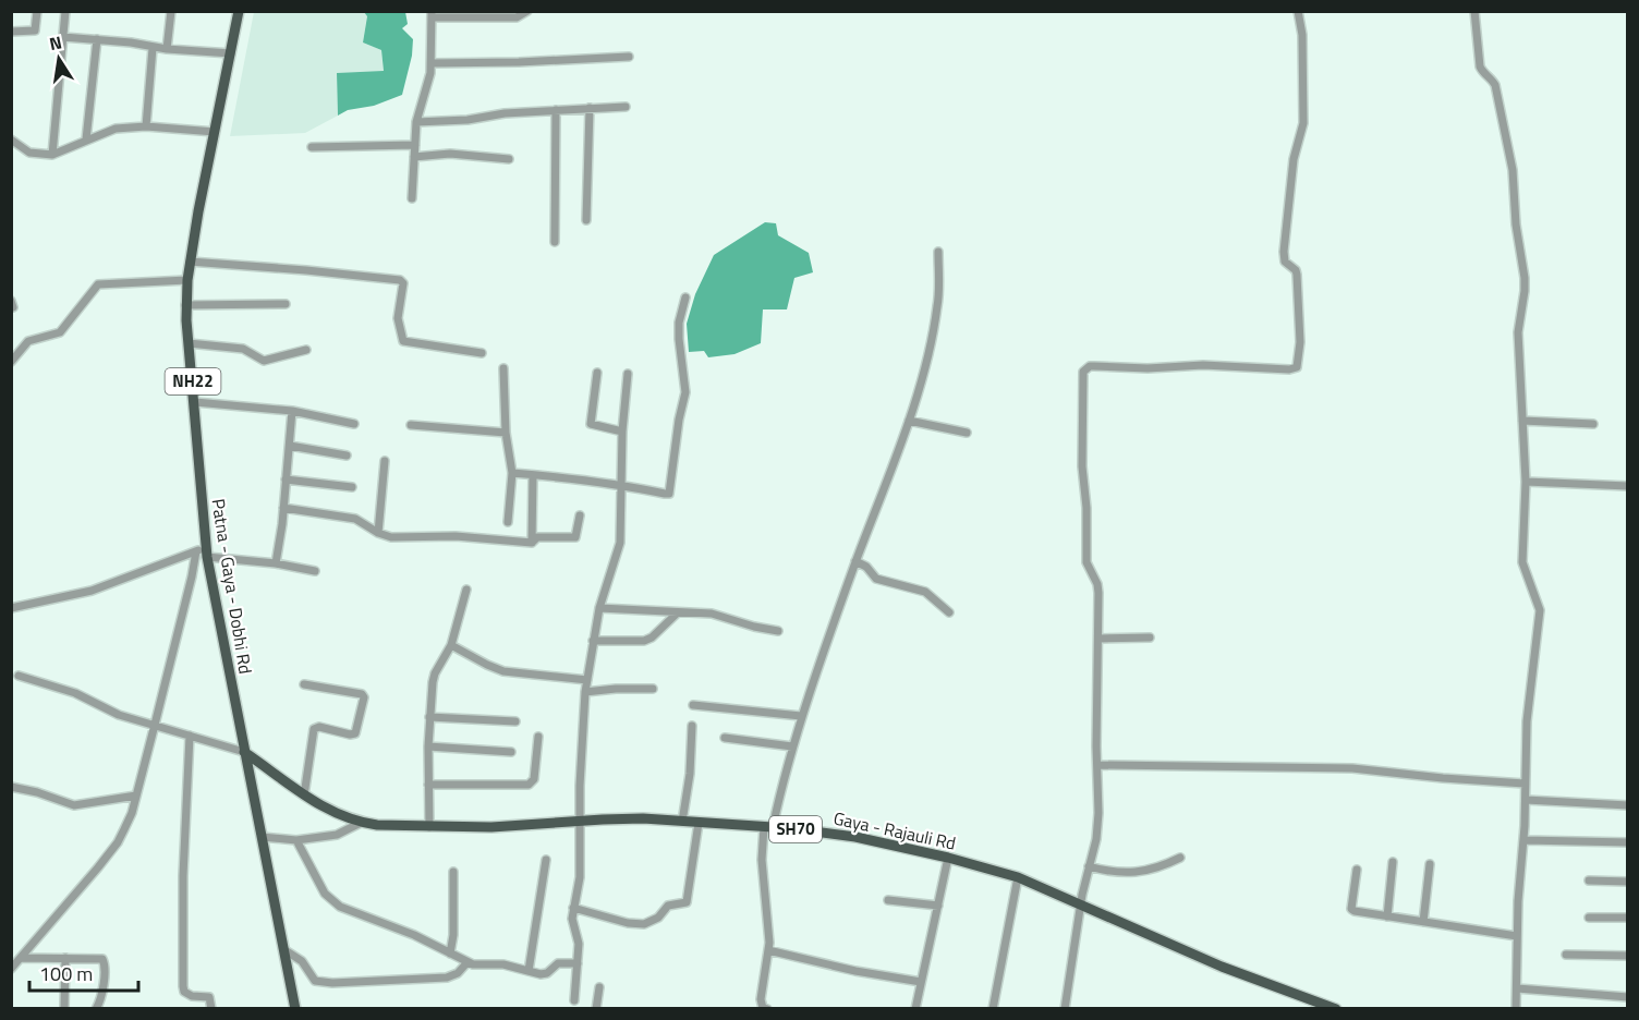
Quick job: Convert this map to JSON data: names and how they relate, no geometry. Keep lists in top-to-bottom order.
{
  "streets": {
    "main road": [
      "NH22",
      "Patna - Gaya - Dobhi Rd",
      "SH70",
      "Gaya - Rajauli Rd"
    ]
  },
  "crossings": [
    ["Patna - Gaya - Dobhi Rd", "Gaya - Rajauli Rd"]
  ],
  "scale_bar": "100 m",
  "north": "top"
}
